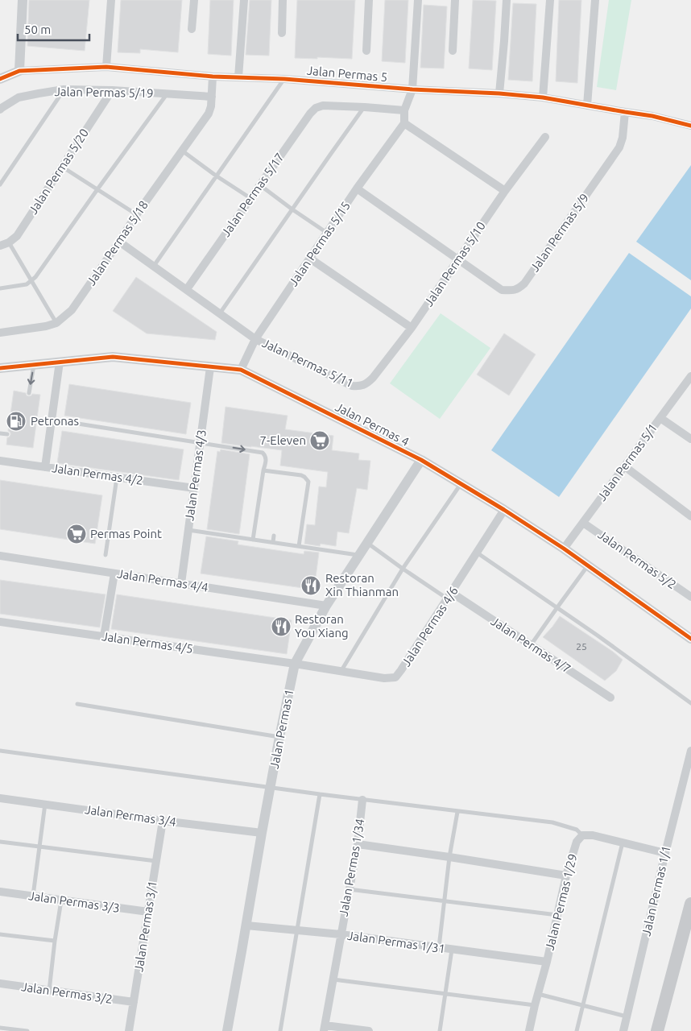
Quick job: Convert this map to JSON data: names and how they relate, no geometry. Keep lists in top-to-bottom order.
{
  "streets": {
    "street": [
      "Jalan Permas 5",
      "Jalan Permas 5/19",
      "Jalan Permas 5/20",
      "Jalan Permas 5/17",
      "Jalan Permas 5/9",
      "Jalan Permas 5/18",
      "Jalan Permas 5/15",
      "Jalan Permas 5/10",
      "Jalan Permas 5/11",
      "Jalan Permas 4",
      "Jalan Permas 5/1",
      "Jalan Permas 4/2",
      "Jalan Permas 4/3",
      "Jalan Permas 5/2",
      "Jalan Permas 4/4",
      "Jalan Permas 4/6",
      "Jalan Permas 4/5",
      "Jalan Permas 4/7",
      "Jalan Permas 1",
      "Jalan Permas 3/4",
      "Jalan Permas 1/34",
      "Jalan Permas 1/1",
      "Jalan Permas 3/3",
      "Jalan Permas 1/29",
      "Jalan Permas 3/1",
      "Jalan Permas 1/31",
      "Jalan Permas 3/2"
    ]
  },
  "crossings": [
    ["Jalan Permas 5", "Jalan Permas 5/9"],
    ["Jalan Permas 5/19", "Jalan Permas 5/20"],
    ["Jalan Permas 5/19", "Jalan Permas 5/18"],
    ["Jalan Permas 5/17", "Jalan Permas 5/11"],
    ["Jalan Permas 5/9", "Jalan Permas 5/10"],
    ["Jalan Permas 5/18", "Jalan Permas 5/11"],
    ["Jalan Permas 5/15", "Jalan Permas 5/11"],
    ["Jalan Permas 5/15", "Jalan Permas 4"],
    ["Jalan Permas 5/10", "Jalan Permas 5/11"],
    ["Jalan Permas 4", "Jalan Permas 5/1"],
    ["Jalan Permas 4", "Jalan Permas 4/3"],
    ["Jalan Permas 4", "Jalan Permas 4/6"],
    ["Jalan Permas 4", "Jalan Permas 1"],
    ["Jalan Permas 5/1", "Jalan Permas 5/2"],
    ["Jalan Permas 4/2", "Jalan Permas 4/3"],
    ["Jalan Permas 4/3", "Jalan Permas 4/4"],
    ["Jalan Permas 4/4", "Jalan Permas 1"],
    ["Jalan Permas 4/6", "Jalan Permas 4/5"],
    ["Jalan Permas 4/6", "Jalan Permas 4/7"],
    ["Jalan Permas 4/6", "Jalan Permas 1"],
    ["Jalan Permas 4/5", "Jalan Permas 1"],
    ["Jalan Permas 1", "Jalan Permas 3/4"],
    ["Jalan Permas 1", "Jalan Permas 1/31"],
    ["Jalan Permas 3/4", "Jalan Permas 3/1"],
    ["Jalan Permas 1/34", "Jalan Permas 1/31"],
    ["Jalan Permas 3/3", "Jalan Permas 3/1"],
    ["Jalan Permas 1/29", "Jalan Permas 1/31"],
    ["Jalan Permas 3/1", "Jalan Permas 3/2"]
  ],
  "places": {
    "fuel station": ["Petronas"],
    "supermarket": ["7-Eleven", "Permas Point"],
    "restaurant": ["Restoran Xin Thianman", "Restoran You Xiang"]
  },
  "house_numbers": ["25"],
  "scale_bar": "50 m"
}
